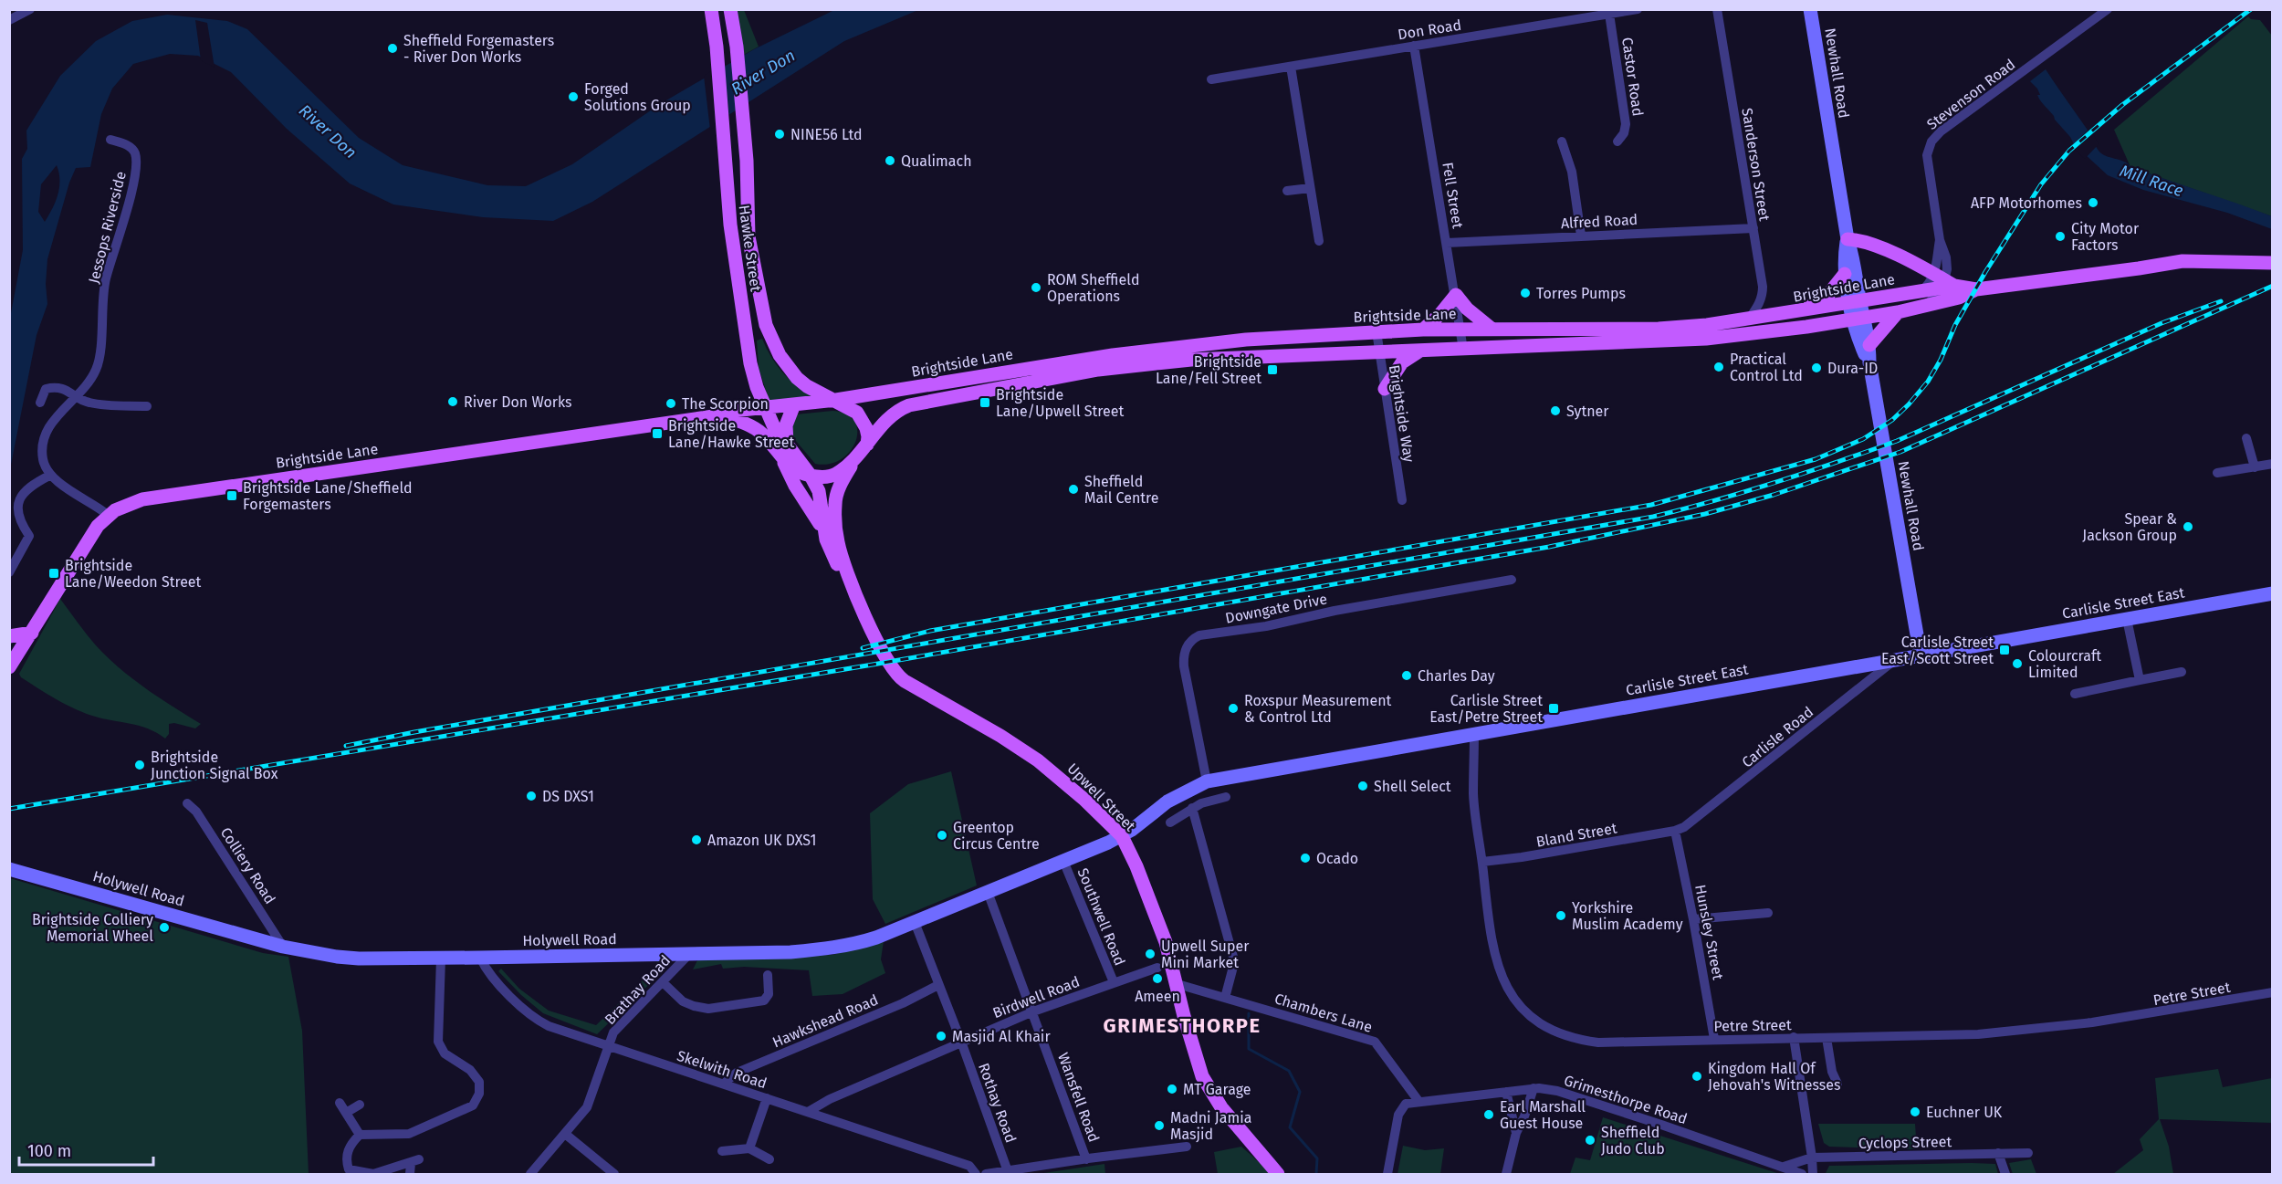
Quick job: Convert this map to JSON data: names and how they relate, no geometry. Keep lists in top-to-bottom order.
{
  "streets": {
    "main road": [
      "Newhall Road",
      "Hawke Street",
      "Brightside Lane",
      "Carlisle Street East",
      "Upwell Street",
      "Holywell Road"
    ],
    "street": [
      "Don Road",
      "Castor Road",
      "Stevenson Road",
      "Sanderson Street",
      "Fell Street",
      "Alfred Road",
      "Jessops Riverside",
      "Brightside Way",
      "Downgate Drive",
      "Carlisle Road",
      "Bland Street",
      "Colliery Road",
      "Southwell Road",
      "Hunsley Street",
      "Brathay Road",
      "Petre Street",
      "Birdwell Road",
      "Chambers Lane",
      "Hawkshead Road",
      "Skelwith Road",
      "Wansfell Road",
      "Grimesthorpe Road",
      "Rothay Road",
      "Cyclops Street"
    ]
  },
  "crossings": [
    ["Don Road", "Castor Road"],
    ["Don Road", "Fell Street"],
    ["Newhall Road", "Brightside Lane"],
    ["Newhall Road", "Carlisle Street East"],
    ["Stevenson Road", "Brightside Lane"],
    ["Sanderson Street", "Alfred Road"],
    ["Sanderson Street", "Brightside Lane"],
    ["Fell Street", "Alfred Road"],
    ["Fell Street", "Brightside Lane"],
    ["Hawke Street", "Brightside Lane"],
    ["Hawke Street", "Upwell Street"],
    ["Brightside Lane", "Brightside Way"],
    ["Brightside Lane", "Upwell Street"],
    ["Carlisle Street East", "Downgate Drive"],
    ["Carlisle Street East", "Carlisle Road"],
    ["Carlisle Street East", "Upwell Street"],
    ["Carlisle Street East", "Holywell Road"],
    ["Carlisle Street East", "Petre Street"],
    ["Carlisle Road", "Bland Street"],
    ["Carlisle Road", "Hunsley Street"],
    ["Upwell Street", "Holywell Road"],
    ["Upwell Street", "Chambers Lane"],
    ["Bland Street", "Hunsley Street"],
    ["Bland Street", "Petre Street"],
    ["Colliery Road", "Holywell Road"],
    ["Holywell Road", "Southwell Road"],
    ["Holywell Road", "Brathay Road"],
    ["Holywell Road", "Skelwith Road"],
    ["Holywell Road", "Wansfell Road"],
    ["Holywell Road", "Rothay Road"],
    ["Southwell Road", "Birdwell Road"],
    ["Hunsley Street", "Petre Street"],
    ["Brathay Road", "Skelwith Road"],
    ["Birdwell Road", "Skelwith Road"],
    ["Birdwell Road", "Wansfell Road"],
    ["Birdwell Road", "Rothay Road"],
    ["Chambers Lane", "Grimesthorpe Road"],
    ["Hawkshead Road", "Skelwith Road"],
    ["Hawkshead Road", "Rothay Road"],
    ["Grimesthorpe Road", "Cyclops Street"]
  ],
  "districts": ["GRIMESTHORPE"],
  "water": ["River Don", "Mill Race"],
  "places": {
    "other": [
      "Sheffield Forgemasters - River Don Works",
      "Forged Solutions Group",
      "NINE56 Ltd",
      "Qualimach",
      "AFP Motorhomes",
      "City Motor Factors",
      "ROM Sheffield Operations",
      "Torres Pumps",
      "Practical Control Ltd",
      "Dura-ID",
      "River Don Works",
      "The Scorpion",
      "Sytner",
      "Sheffield Mail Centre",
      "Spear & Jackson Group",
      "Colourcraft Limited",
      "Charles Day",
      "Roxspur Measurement & Control Ltd",
      "Brightside Junction Signal Box",
      "Shell Select",
      "DS DXS1",
      "Greentop Circus Centre",
      "Amazon UK DXS1",
      "Ocado",
      "Yorkshire Muslim Academy",
      "Brightside Colliery Memorial Wheel",
      "Upwell Super Mini Market",
      "Ameen",
      "Masjid Al Khair",
      "Kingdom Hall Of Jehovah's Witnesses",
      "MT Garage",
      "Euchner UK",
      "Earl Marshall Guest House",
      "Madni Jamia Masjid",
      "Sheffield Judo Club"
    ],
    "transit": [
      "Brightside Lane/Fell Street",
      "Brightside Lane/Upwell Street",
      "Brightside Lane/Hawke Street",
      "Brightside Lane/Sheffield Forgemasters",
      "Brightside Lane/Weedon Street",
      "Carlisle Street East/Scott Street",
      "Carlisle Street East/Petre Street"
    ]
  },
  "scale_bar": "100 m"
}
